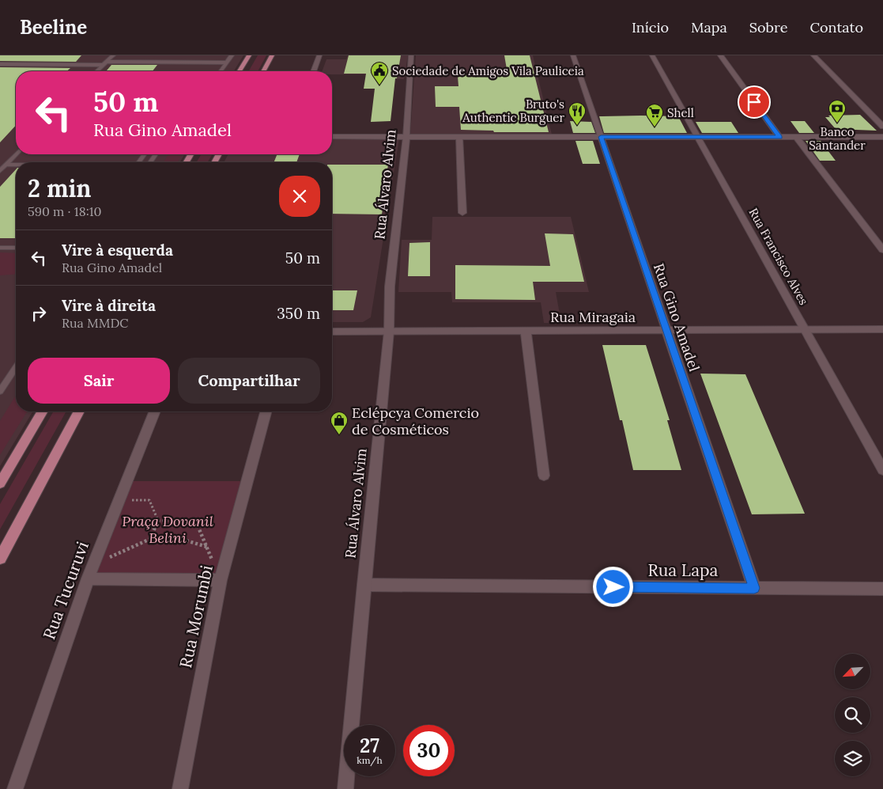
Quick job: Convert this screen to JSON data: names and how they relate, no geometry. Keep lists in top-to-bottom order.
{
  "streets": {
    "street": [
      "Rua Álvaro Alvim",
      "Rua Francisco Alves",
      "Rua Miragaia",
      "Rua Gino Amadel",
      "Rua Lapa",
      "Rua Tucuruvi",
      "Rua Morumbi"
    ]
  },
  "crossings": [
    ["Rua Álvaro Alvim", "Rua Miragaia"],
    ["Rua Álvaro Alvim", "Rua Lapa"],
    ["Rua Francisco Alves", "Rua Miragaia"],
    ["Rua Miragaia", "Rua Gino Amadel"],
    ["Rua Gino Amadel", "Rua Lapa"]
  ],
  "parks": ["Praça Dovanil Belini"],
  "places": {
    "public building": ["Sociedade de Amigos Vila Pauliceia"],
    "bank": ["Banco Santander"],
    "restaurant": ["Bruto's Authentic Burguer"],
    "supermarket": ["Shell"],
    "shop": ["Eclépcya Comercio de Cosméticos"]
  },
  "north": "bottom left",
  "page": {
    "header": "Beeline",
    "nav": [
      "Início",
      "Mapa",
      "Sobre",
      "Contato"
    ],
    "turn": ["50 m", "Rua Gino Amadel"],
    "heading": ["2 min", "590 m · 18:10"],
    "list": [
      {
        "name": "Vire à esquerda",
        "note": "Rua Gino Amadel",
        "value": "50 m"
      },
      {
        "name": "Vire à direita",
        "note": "Rua MMDC",
        "value": "350 m"
      }
    ],
    "buttons": ["Sair", "Compartilhar"],
    "speed": "27 km/h",
    "limit": "30"
  }
}
